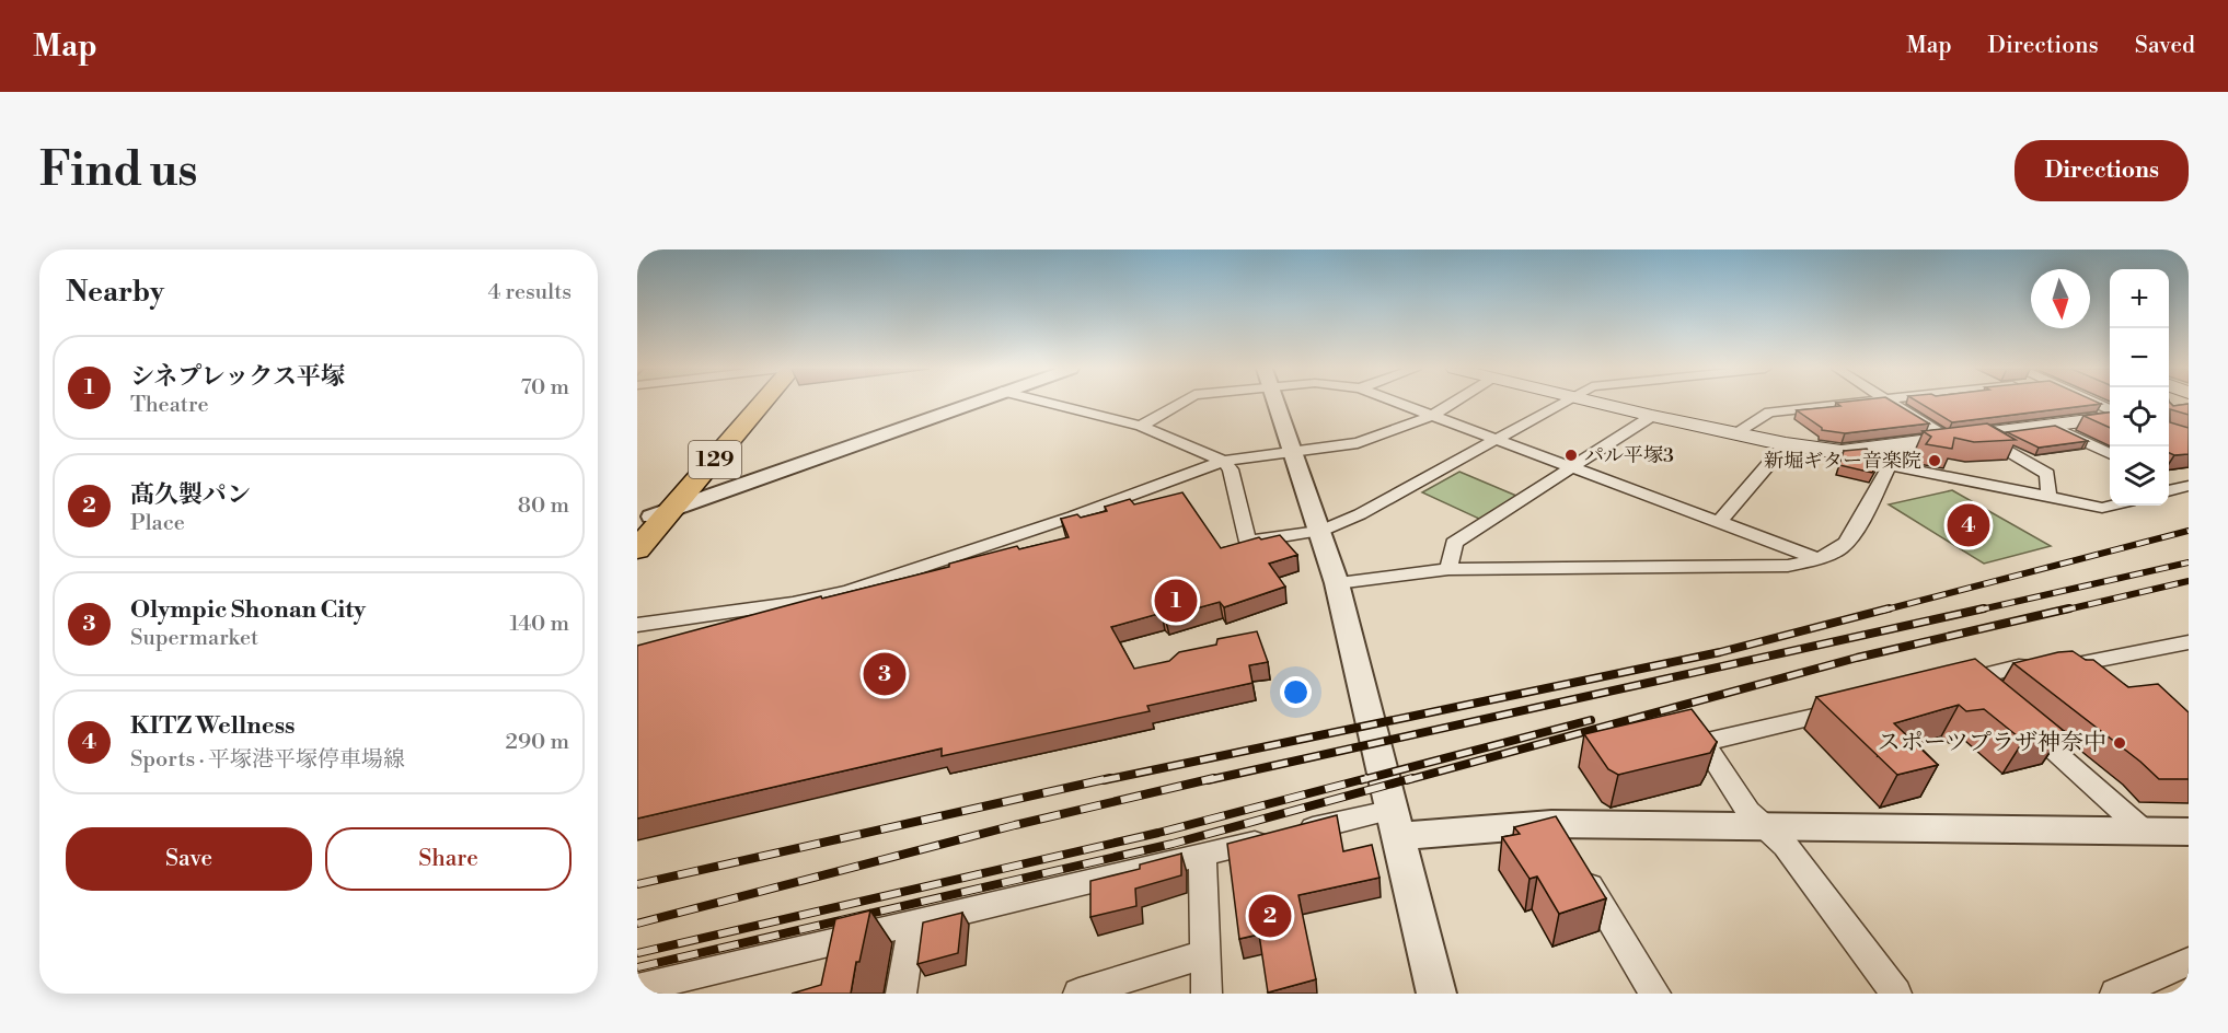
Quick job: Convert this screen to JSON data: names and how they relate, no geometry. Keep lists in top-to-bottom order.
{
  "streets": {
    "highway": ["129"]
  },
  "places": ["パル平塚3", "新堀ギター音楽院", "スポーツプラザ神奈中"],
  "north": "bottom",
  "page": {
    "header": "Map",
    "nav": ["Map", "Directions", "Saved"],
    "buttons": [
      "Directions",
      ["Save", "Share"]
    ],
    "title": "Find us",
    "heading": ["Nearby", "4 results"],
    "map_buttons": ["+", "−"],
    "list": [
      {
        "mark": "1",
        "name": "シネプレックス平塚",
        "note": "Theatre",
        "value": "70 m"
      },
      {
        "mark": "2",
        "name": "髙久製パン",
        "note": "Place",
        "value": "80 m"
      },
      {
        "mark": "3",
        "name": "Olympic Shonan City",
        "note": "Supermarket",
        "value": "140 m"
      },
      {
        "mark": "4",
        "name": "KITZ Wellness",
        "note": "Sports · 平塚港平塚停車場線",
        "value": "290 m"
      }
    ],
    "pins": [
      "4",
      "1",
      "3",
      "2"
    ]
  }
}
